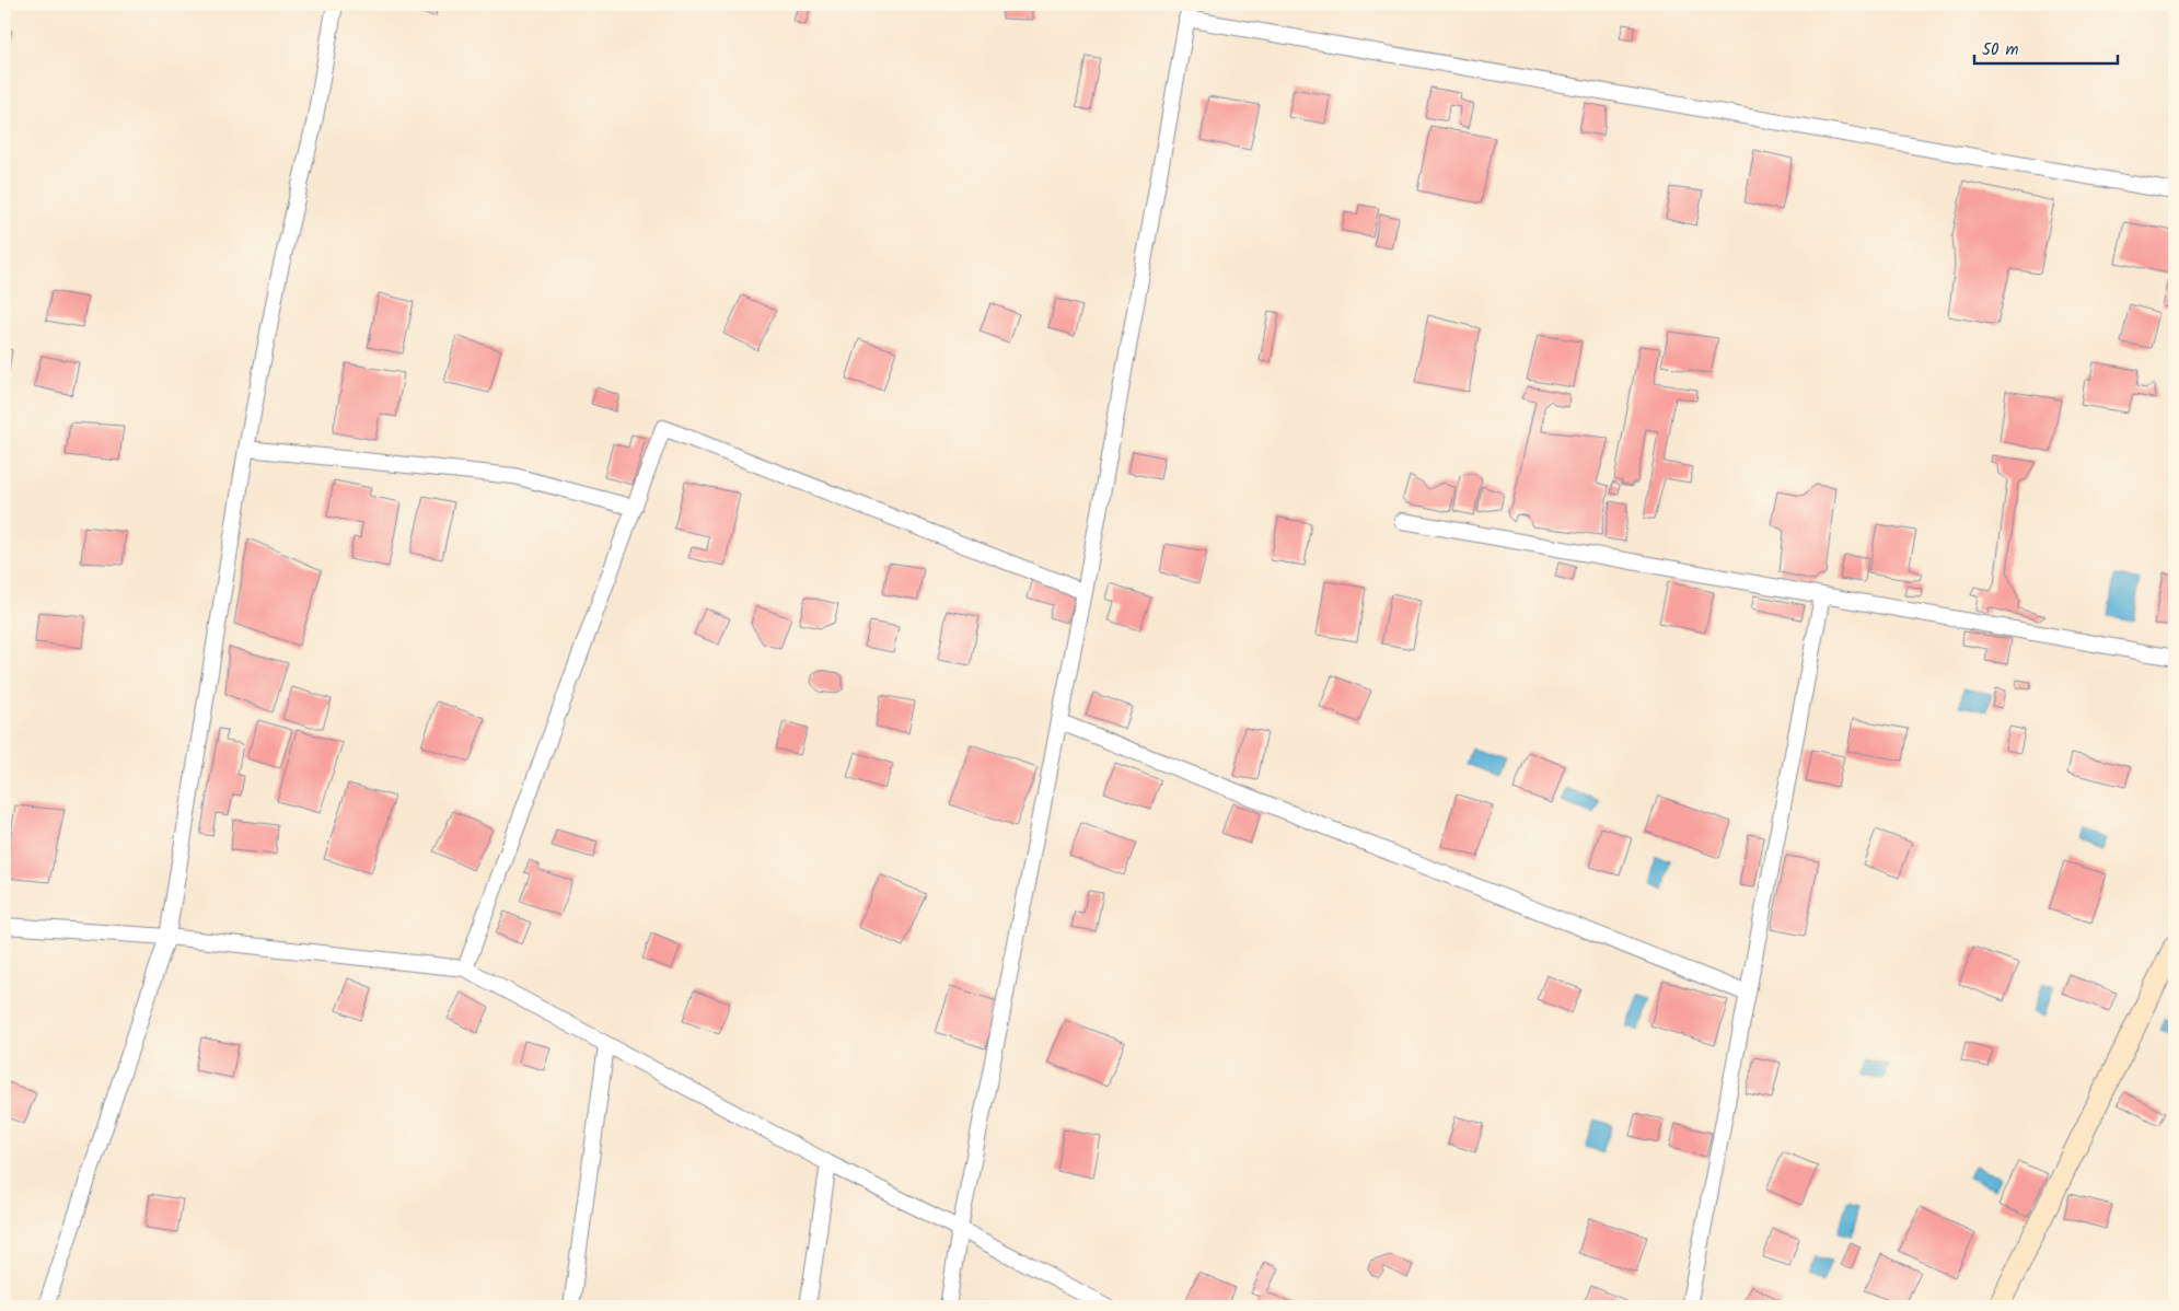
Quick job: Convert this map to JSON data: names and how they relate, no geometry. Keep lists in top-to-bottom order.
{
  "scale_bar": "50 m"
}
